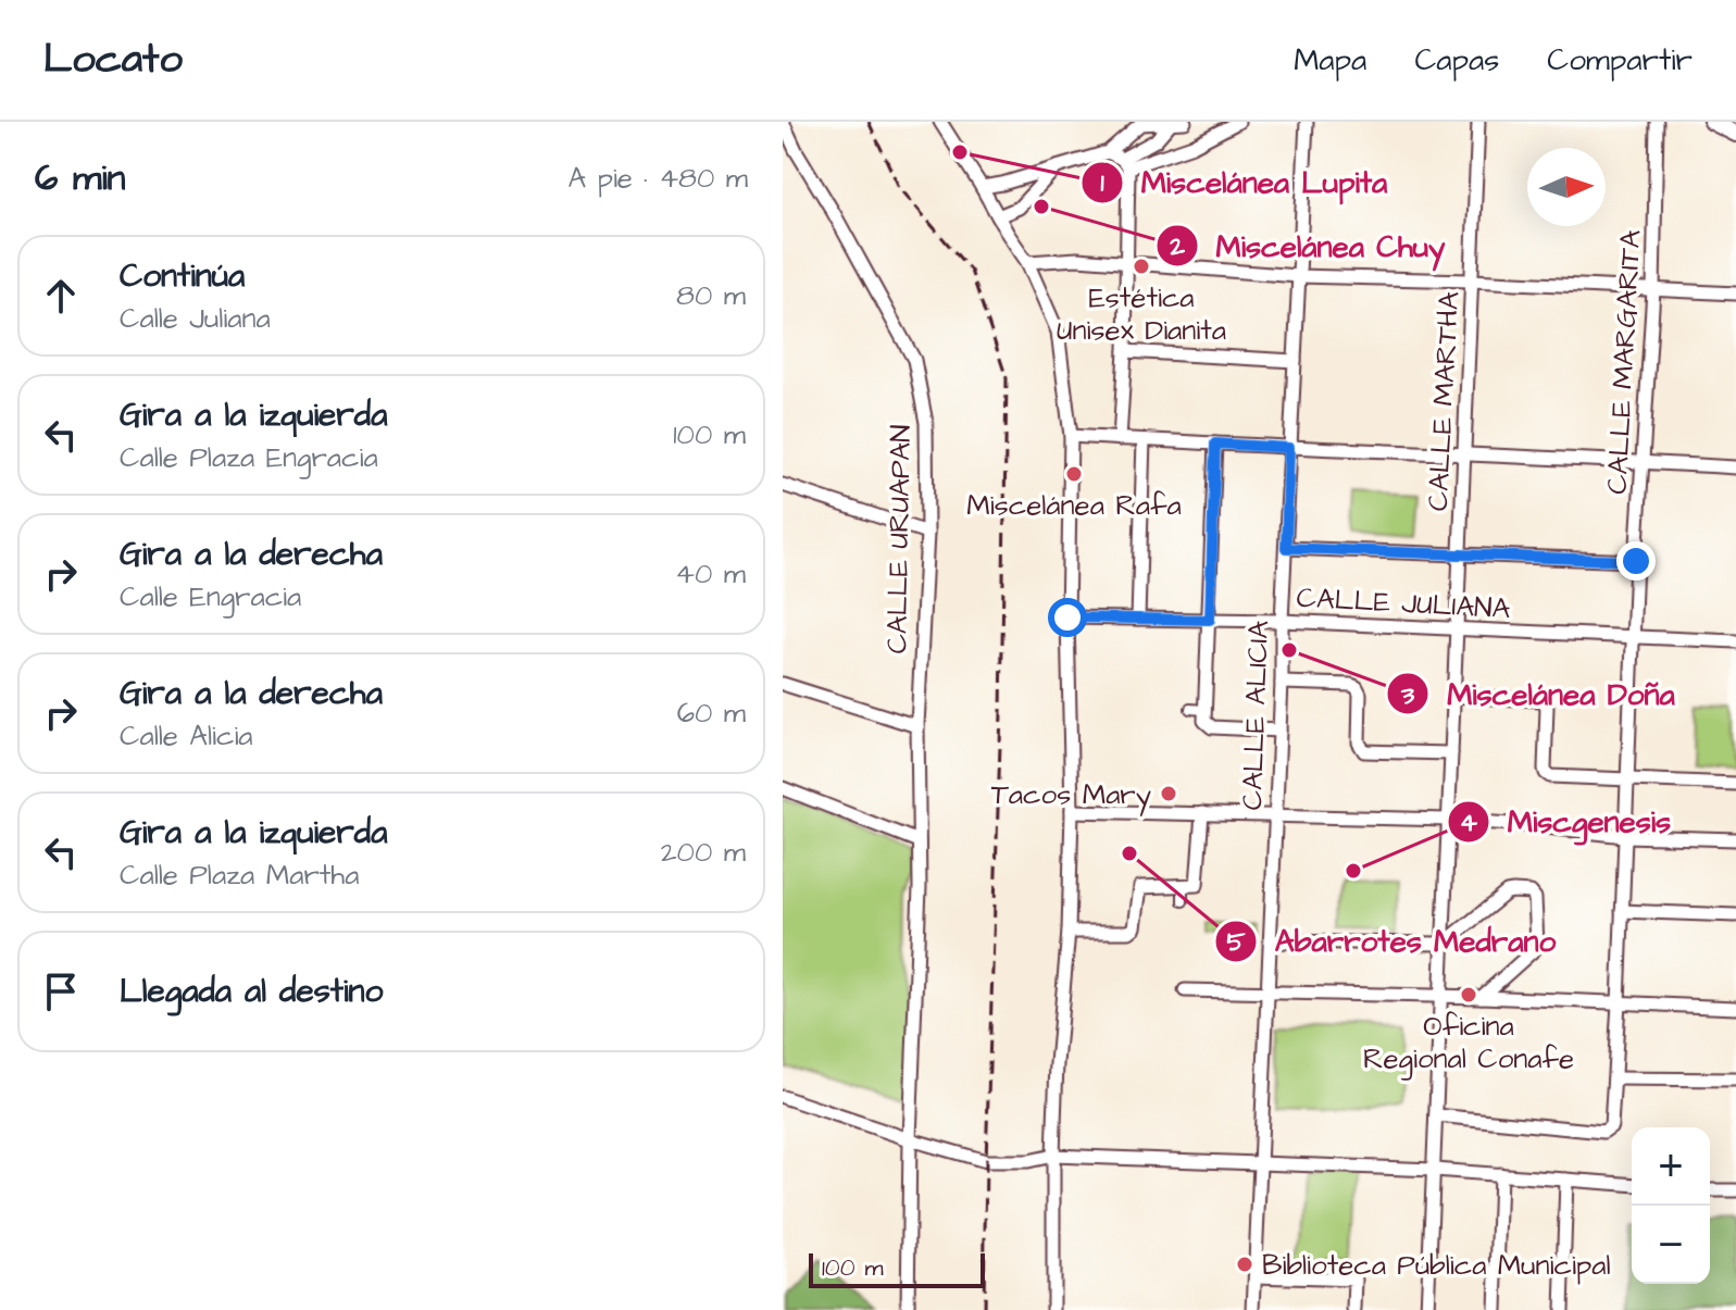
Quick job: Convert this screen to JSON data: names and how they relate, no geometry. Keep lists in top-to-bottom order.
{
  "streets": {
    "street": [
      "CALLE MARGARITA",
      "CALLE MARTHA",
      "CALLE URUAPAN",
      "CALLE JULIANA",
      "CALLE ALICIA"
    ]
  },
  "crossings": [
    ["CALLE MARGARITA", "CALLE MARTHA"],
    ["CALLE MARGARITA", "CALLE JULIANA"],
    ["CALLE MARTHA", "CALLE JULIANA"],
    ["CALLE JULIANA", "CALLE ALICIA"]
  ],
  "places": [
    "Miscelánea Lupita",
    "Miscelánea Chuy",
    "Estética Unisex Dianita",
    "Miscelánea Rafa",
    "Miscelánea Doña",
    "Tacos Mary",
    "Abarrotes Medrano",
    "Miscgenesis",
    "Oficina Regional Conafe",
    "Biblioteca Pública Municipal"
  ],
  "scale_bar": "100 m",
  "north": "right",
  "page": {
    "header": "Locato",
    "nav": ["Mapa", "Capas", "Compartir"],
    "heading": ["6 min", "A pie · 480 m"],
    "list": [
      ["Continúa", "Calle Juliana", "80 m"],
      ["Gira a la izquierda", "Calle Plaza Engracia", "100 m"],
      ["Gira a la derecha", "Calle Engracia", "40 m"],
      ["Gira a la derecha", "Calle Alicia", "60 m"],
      ["Gira a la izquierda", "Calle Plaza Martha", "200 m"],
      "Llegada al destino"
    ],
    "map_buttons": ["+", "−"],
    "scale": "100 m"
  }
}
